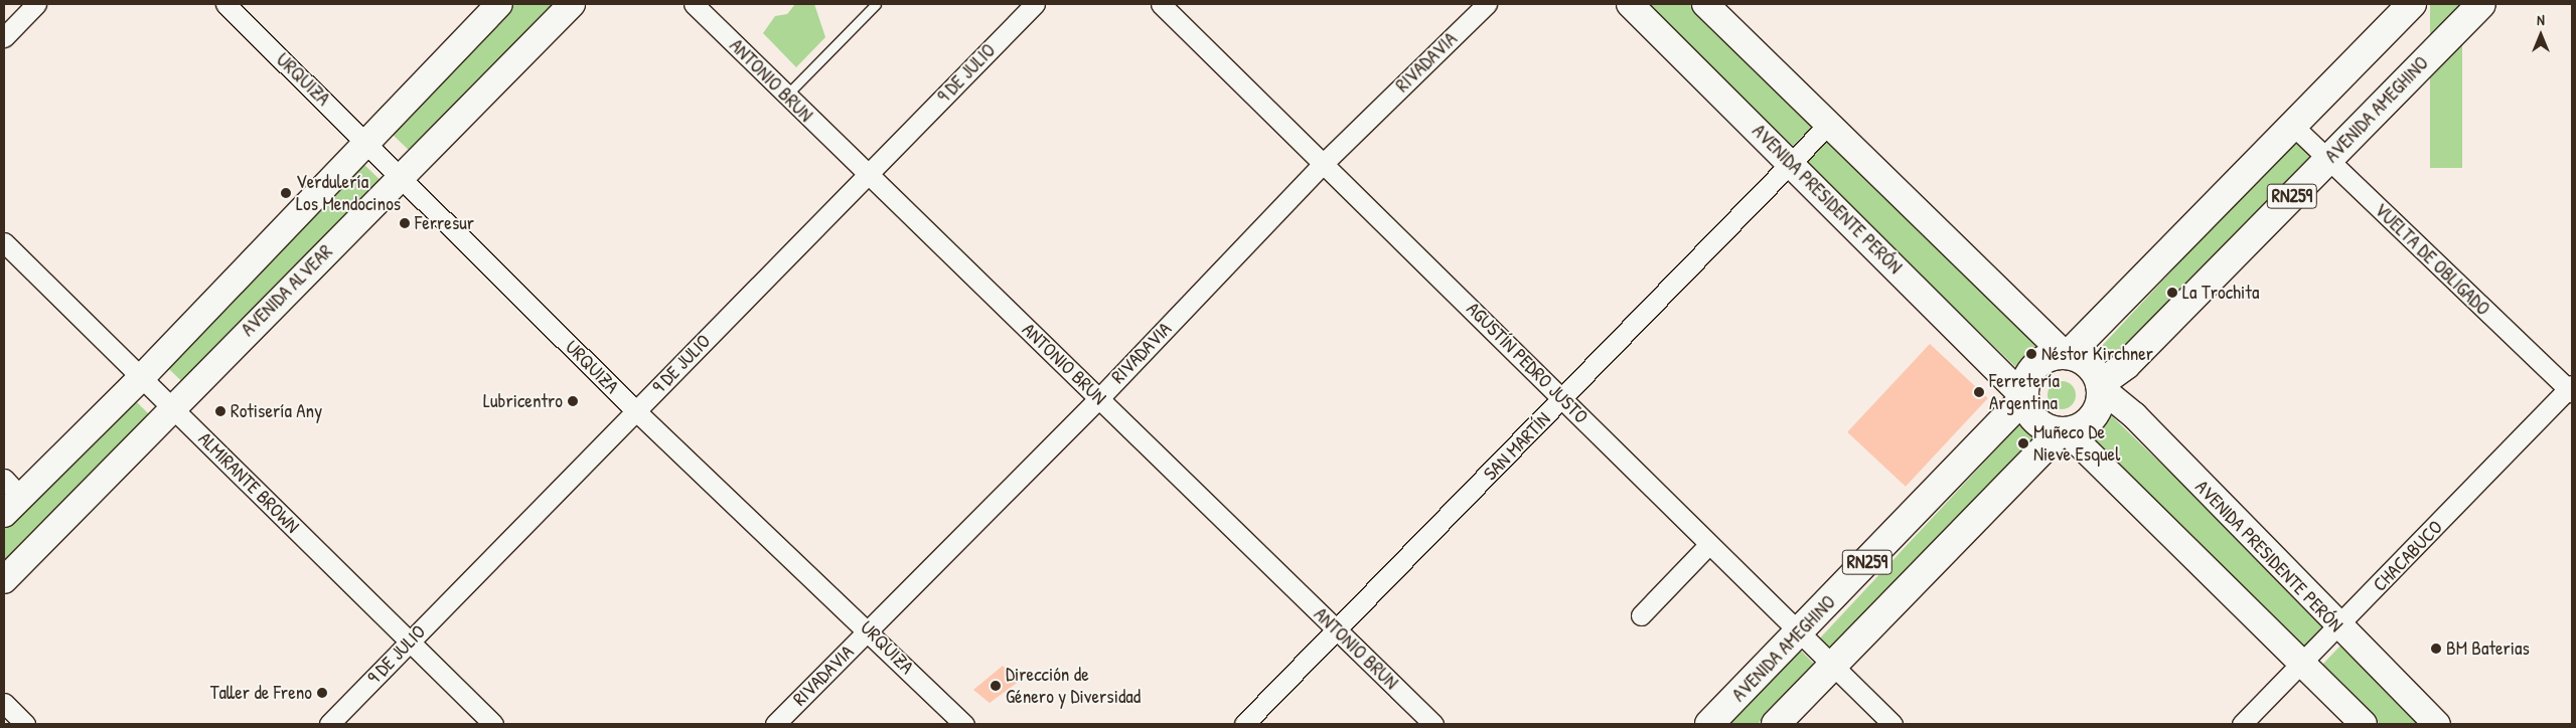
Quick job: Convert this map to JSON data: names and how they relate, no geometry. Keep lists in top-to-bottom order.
{
  "streets": {
    "highway": ["AVENIDA AMEGHINO", "RN259"],
    "main road": ["AVENIDA PRESIDENTE PERÓN", "AVENIDA ALVEAR"],
    "street": [
      "RIVADAVIA",
      "9 DE JULIO",
      "URQUIZA",
      "ANTONIO BRUN",
      "VUELTA DE OBLIGADO",
      "AGUSTÍN PEDRO JUSTO",
      "SAN MARTÍN",
      "ALMIRANTE BROWN",
      "CHACABUCO"
    ]
  },
  "crossings": [
    ["RIVADAVIA", "URQUIZA"],
    ["RIVADAVIA", "ANTONIO BRUN"],
    ["RIVADAVIA", "AGUSTÍN PEDRO JUSTO"],
    ["9 DE JULIO", "URQUIZA"],
    ["9 DE JULIO", "ANTONIO BRUN"],
    ["9 DE JULIO", "ALMIRANTE BROWN"],
    ["URQUIZA", "AVENIDA ALVEAR"],
    ["ANTONIO BRUN", "SAN MARTÍN"],
    ["AVENIDA AMEGHINO", "RN259"],
    ["AVENIDA AMEGHINO", "AVENIDA PRESIDENTE PERÓN"],
    ["AVENIDA AMEGHINO", "VUELTA DE OBLIGADO"],
    ["AVENIDA AMEGHINO", "AGUSTÍN PEDRO JUSTO"],
    ["RN259", "AVENIDA PRESIDENTE PERÓN"],
    ["RN259", "VUELTA DE OBLIGADO"],
    ["RN259", "AGUSTÍN PEDRO JUSTO"],
    ["AVENIDA PRESIDENTE PERÓN", "SAN MARTÍN"],
    ["AVENIDA PRESIDENTE PERÓN", "CHACABUCO"],
    ["VUELTA DE OBLIGADO", "CHACABUCO"],
    ["AVENIDA ALVEAR", "ALMIRANTE BROWN"],
    ["AGUSTÍN PEDRO JUSTO", "SAN MARTÍN"]
  ],
  "places": [
    "Verdulería Los Mendocinos",
    "Ferresur",
    "La Trochita",
    "Néstor Kirchner",
    "Ferretería Argentina",
    "Lubricentro",
    "Rotisería Any",
    "Muñeco De Nieve Esquel",
    "BM Baterias",
    "Dirección de Género y Diversidad",
    "Taller de Freno"
  ],
  "north": "top"
}
